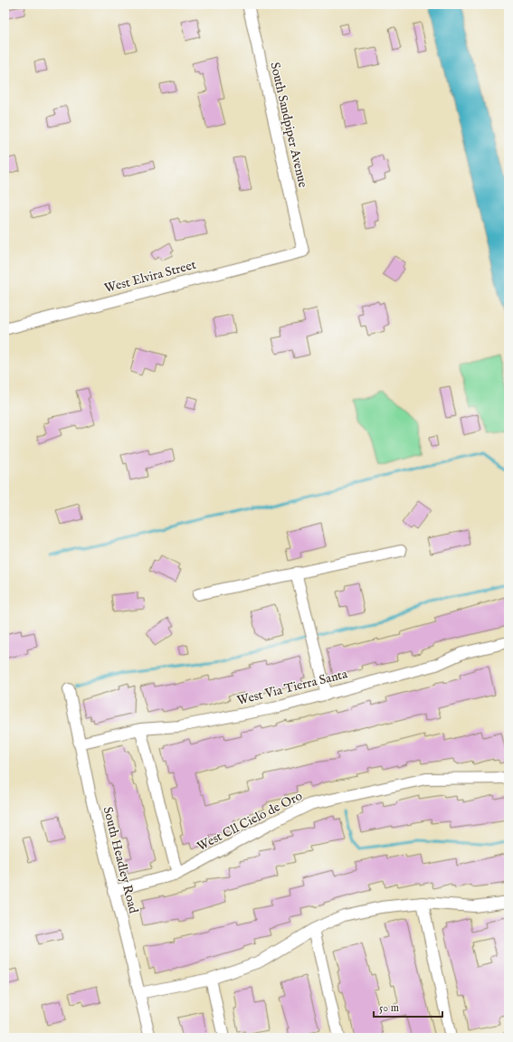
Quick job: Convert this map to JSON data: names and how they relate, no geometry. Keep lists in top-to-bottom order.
{
  "streets": {
    "street": [
      "South Sandpiper Avenue",
      "West Elvira Street",
      "West Via Tierra Santa",
      "West Cll Cielo de Oro",
      "South Headley Road"
    ]
  },
  "crossings": [
    ["South Sandpiper Avenue", "West Elvira Street"],
    ["West Via Tierra Santa", "South Headley Road"],
    ["West Cll Cielo de Oro", "South Headley Road"]
  ],
  "scale_bar": "50 m"
}
